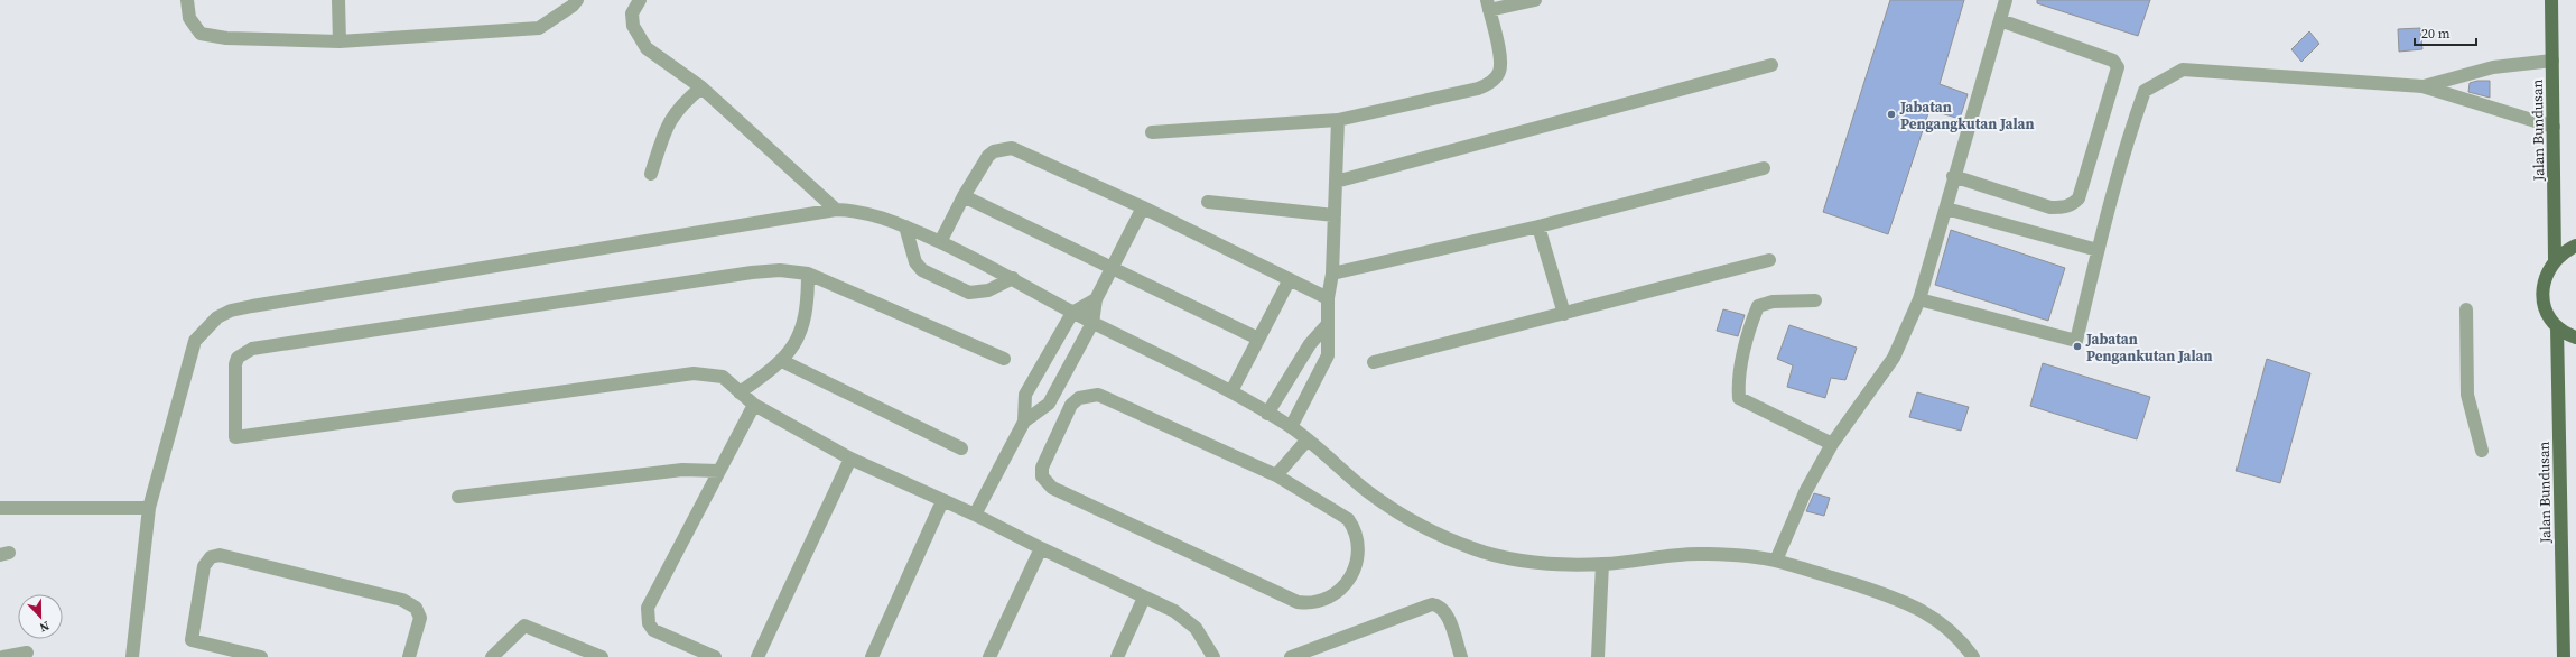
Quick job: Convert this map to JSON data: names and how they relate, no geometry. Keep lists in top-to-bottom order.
{
  "streets": {
    "main road": ["Jalan Bundusan"]
  },
  "places": ["Jabatan Pengangkutan Jalan", "Jabatan Pengankutan Jalan"],
  "scale_bar": "20 m",
  "north": "bottom"
}
